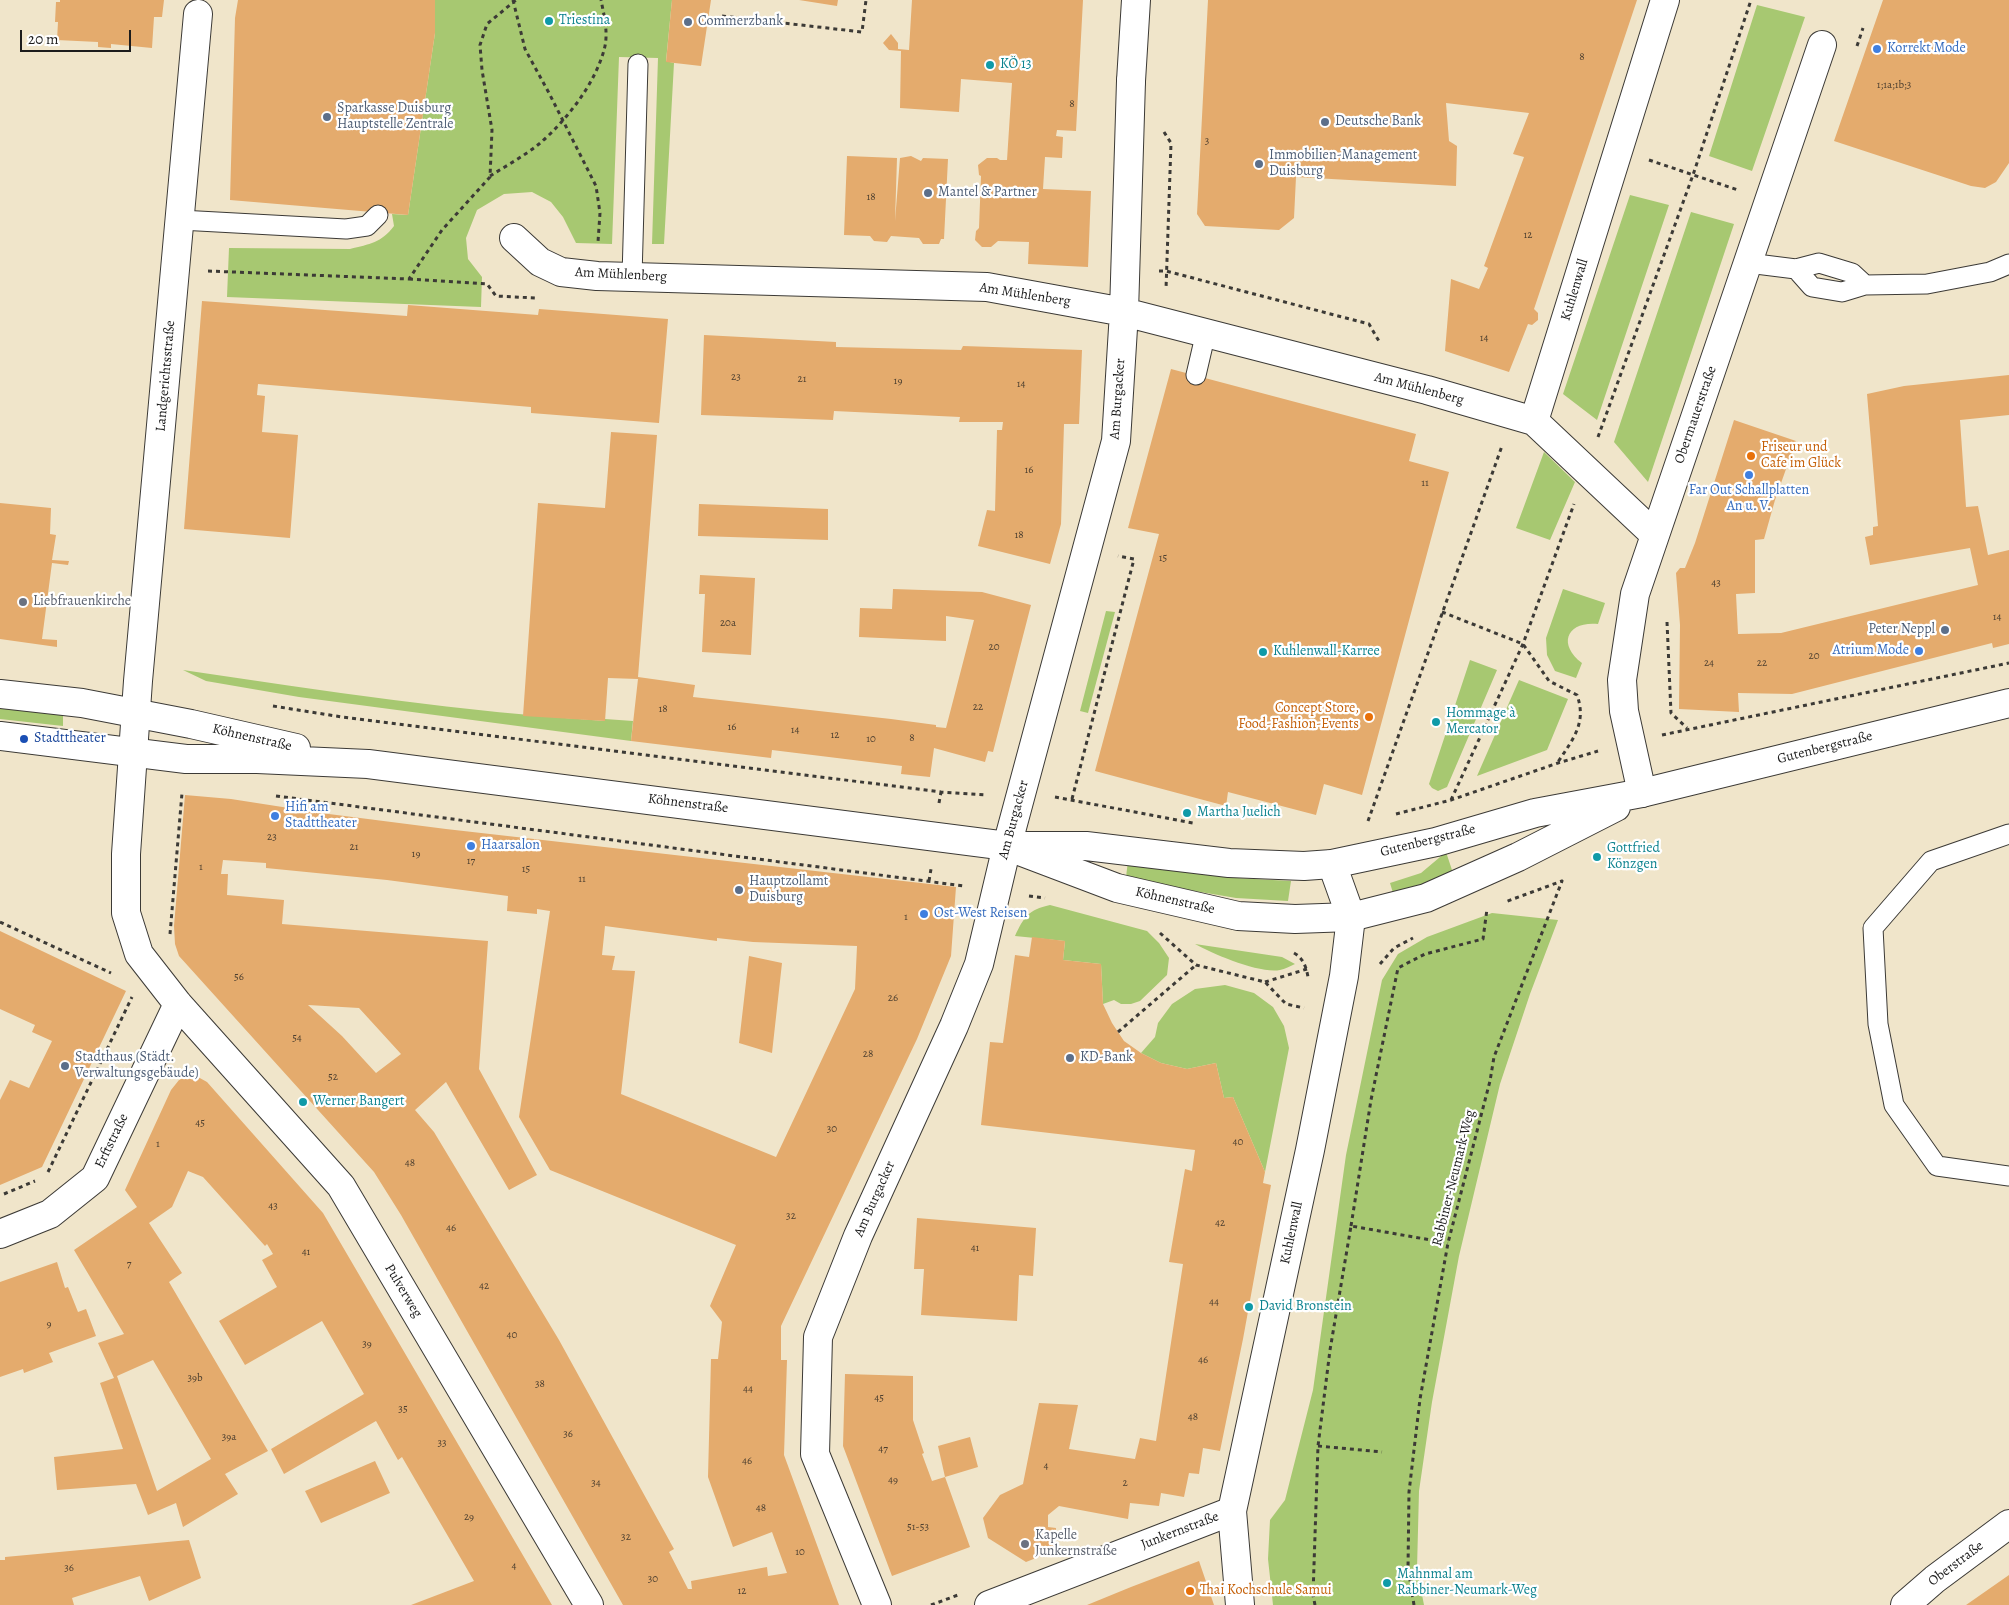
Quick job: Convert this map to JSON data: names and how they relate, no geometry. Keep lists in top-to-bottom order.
{
  "streets": {
    "street": [
      "Am Mühlenberg",
      "Kuhlenwall",
      "Landgerichtsstraße",
      "Am Burgacker",
      "Obermauerstraße",
      "Köhnenstraße",
      "Gutenbergstraße",
      "Erftstraße",
      "Pulverweg",
      "Junkernstraße",
      "Oberstraße"
    ],
    "path": ["Rabbiner-Neumark-Weg"]
  },
  "crossings": [
    ["Am Mühlenberg", "Kuhlenwall"],
    ["Am Mühlenberg", "Am Burgacker"],
    ["Kuhlenwall", "Köhnenstraße"],
    ["Kuhlenwall", "Gutenbergstraße"],
    ["Kuhlenwall", "Junkernstraße"],
    ["Landgerichtsstraße", "Köhnenstraße"],
    ["Landgerichtsstraße", "Pulverweg"],
    ["Am Burgacker", "Köhnenstraße"],
    ["Obermauerstraße", "Gutenbergstraße"],
    ["Köhnenstraße", "Gutenbergstraße"],
    ["Köhnenstraße", "Pulverweg"],
    ["Erftstraße", "Pulverweg"]
  ],
  "places": [
    "Triestina",
    "Commerzbank",
    "Korrekt Mode",
    "KÖ 13",
    "Sparkasse Duisburg Hauptstelle Zentrale",
    "Deutsche Bank",
    "Immobilien-Management Duisburg",
    "Mantel & Partner",
    "Friseur und Cafe im Glück",
    "Far Out Schallplatten An u. V.",
    "Liebfrauenkirche",
    "Peter Neppl",
    "Atrium Mode",
    "Kuhlenwall-Karree",
    "Concept Store, Food-Fashion-Events",
    "Hommage à Mercator",
    "Stadttheater",
    "Martha Juelich",
    "Hifi am Stadttheater",
    "Haarsalon",
    "Gottfried Könzgen",
    "Hauptzollamt Duisburg",
    "Ost-West Reisen",
    "KD-Bank",
    "Stadthaus (Städt. Verwaltungsgebäude)",
    "Werner Bangert",
    "David Bronstein",
    "Kapelle Junkernstraße",
    "Mahnmal am Rabbiner-Neumark-Weg",
    "Thai Kochschule Samui"
  ],
  "house_numbers": [
    "8",
    "1;1a;1b;3",
    "8",
    "3",
    "18",
    "12",
    "14",
    "23",
    "21",
    "19",
    "14",
    "16",
    "11",
    "18",
    "15",
    "43",
    "14",
    "20a",
    "20",
    "20",
    "24",
    "22",
    "22",
    "18",
    "16",
    "14",
    "12",
    "8",
    "10",
    "23",
    "21",
    "19",
    "17",
    "1",
    "15",
    "11",
    "1",
    "56",
    "26",
    "54",
    "28",
    "52",
    "45",
    "30",
    "40",
    "1",
    "48",
    "43",
    "32",
    "42",
    "46",
    "41",
    "41",
    "7",
    "42",
    "44",
    "9",
    "40",
    "39",
    "46",
    "39b",
    "38",
    "44",
    "45",
    "35",
    "48",
    "36",
    "39a",
    "33",
    "47",
    "46",
    "4",
    "49",
    "34",
    "2",
    "48",
    "29",
    "51-53",
    "32",
    "10",
    "4",
    "36",
    "30",
    "12"
  ],
  "scale_bar": "20 m"
}
